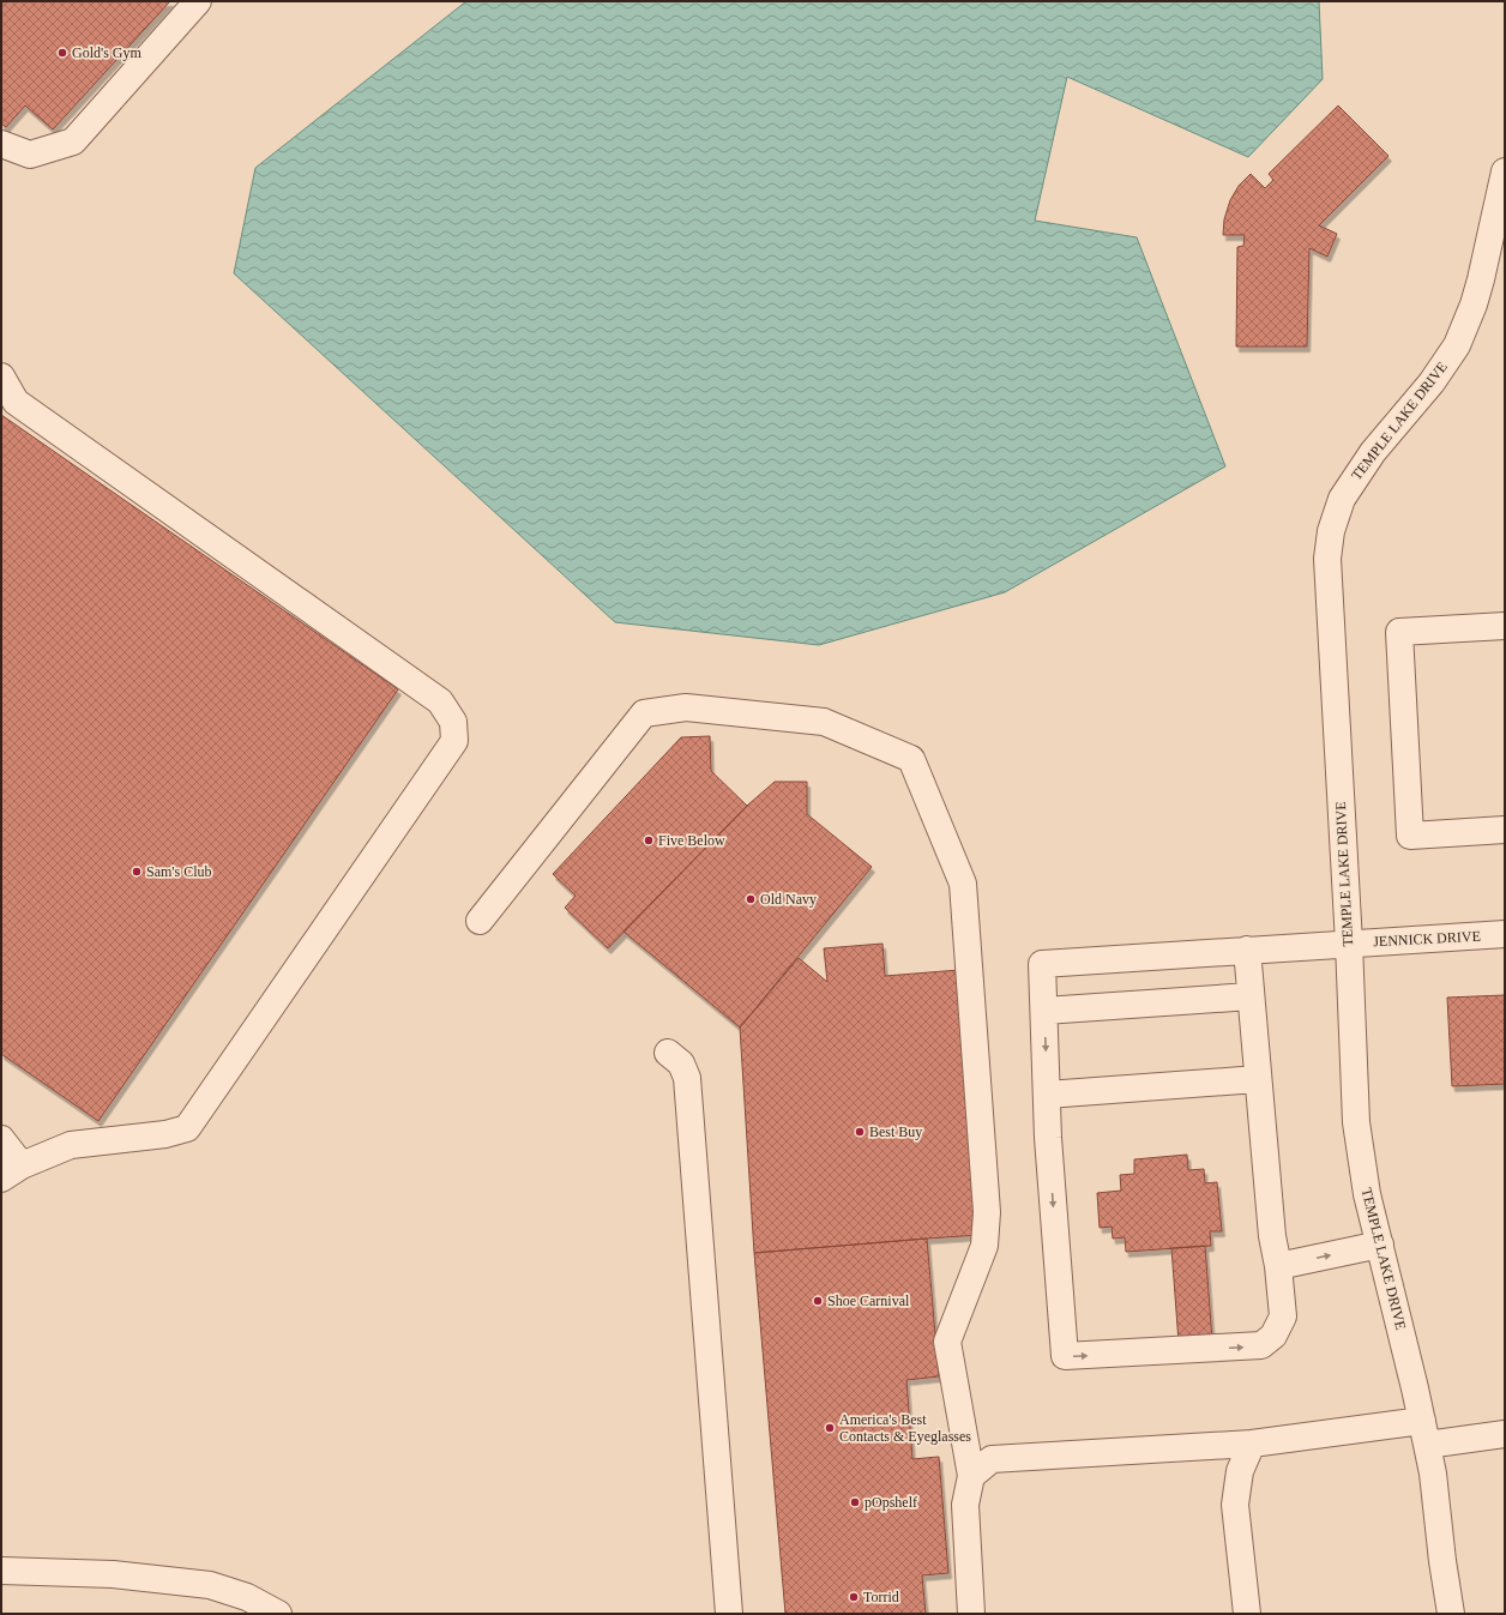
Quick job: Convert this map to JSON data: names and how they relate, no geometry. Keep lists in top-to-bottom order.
{
  "streets": {
    "street": ["TEMPLE LAKE DRIVE", "JENNICK DRIVE"]
  },
  "crossings": [
    ["TEMPLE LAKE DRIVE", "JENNICK DRIVE"]
  ],
  "places": [
    "Gold's Gym",
    "Five Below",
    "Sam's Club",
    "Old Navy",
    "Best Buy",
    "Shoe Carnival",
    "America's Best Contacts & Eyeglasses",
    "pOpshelf",
    "Torrid"
  ]
}
